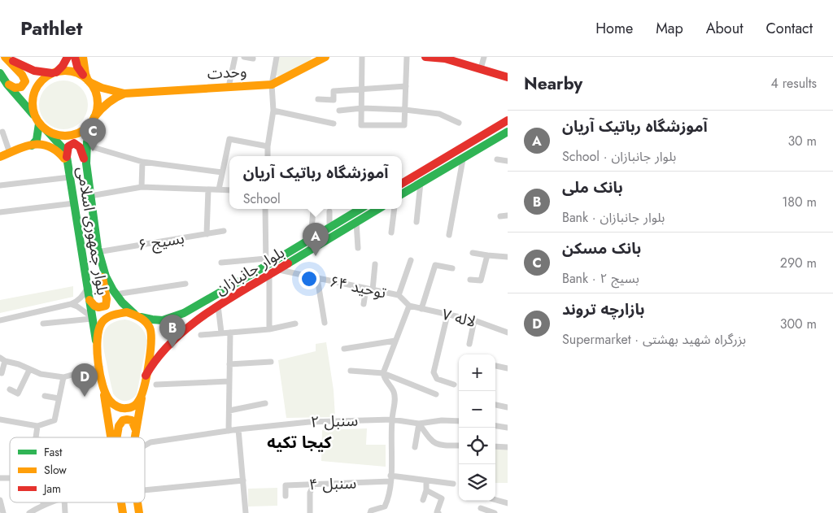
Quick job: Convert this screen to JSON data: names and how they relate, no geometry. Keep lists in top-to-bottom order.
{
  "streets": {
    "main road": ["وحدت", "بلوار جمهوری اسلامی", "بلوار جانبازان"],
    "street": [
      "بسیج ۶",
      "توحید ۶۴",
      "لاله ۷",
      "سنبل ۲",
      "سنبل ۴"
    ]
  },
  "crossings": [
    ["وحدت", "بلوار جمهوری اسلامی"],
    ["بلوار جمهوری اسلامی", "بسیج ۶"],
    ["بلوار جمهوری اسلامی", "بلوار جانبازان"],
    ["بلوار جانبازان", "توحید ۶۴"],
    ["توحید ۶۴", "لاله ۷"]
  ],
  "districts": ["کیجا تکیه"],
  "legend": ["Fast", "Slow", "Jam"],
  "page": {
    "header": "Pathlet",
    "nav": [
      "Home",
      "Map",
      "About",
      "Contact"
    ],
    "heading": ["Nearby", "4 results"],
    "list": [
      {
        "mark": "A",
        "name": "آموزشگاه رباتیک آریان",
        "note": "School · بلوار جانبازان",
        "value": "30 m"
      },
      {
        "mark": "B",
        "name": "بانک ملی",
        "note": "Bank · بلوار جانبازان",
        "value": "180 m"
      },
      {
        "mark": "C",
        "name": "بانک مسکن",
        "note": "Bank · بسیج ۲",
        "value": "290 m"
      },
      {
        "mark": "D",
        "name": "بازارچه تروند",
        "note": "Supermarket · بزرگراه شهید بهشتی",
        "value": "300 m"
      }
    ],
    "pins": [
      "C",
      "A",
      "B",
      "D"
    ],
    "popup": ["آموزشگاه رباتیک آریان", "School"],
    "map_buttons": ["+", "−"]
  }
}
